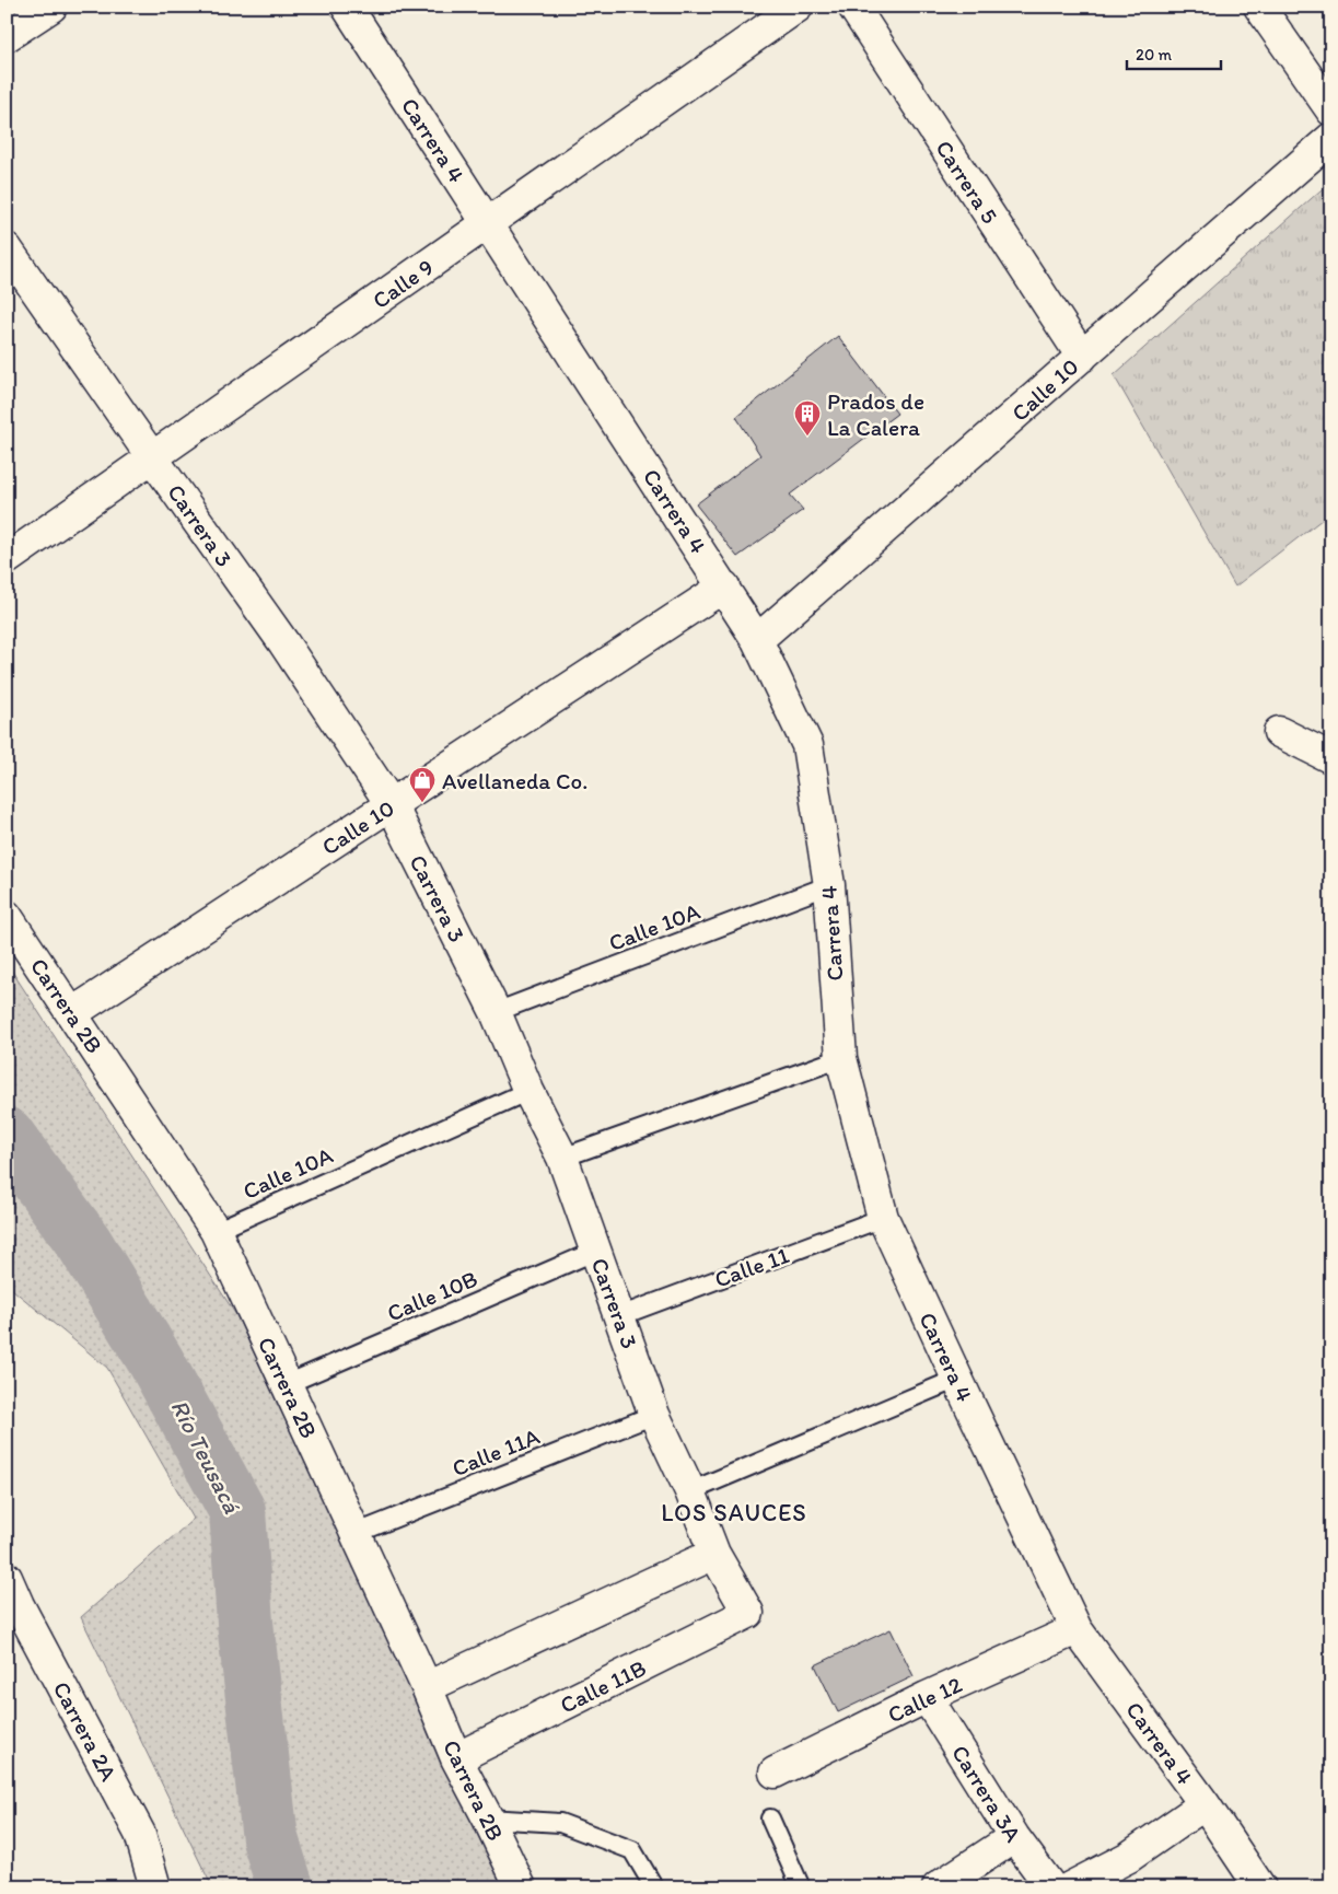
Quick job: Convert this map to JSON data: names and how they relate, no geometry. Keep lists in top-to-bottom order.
{
  "streets": {
    "street": [
      "Carrera 4",
      "Carrera 5",
      "Calle 9",
      "Calle 10",
      "Carrera 3",
      "Carrera 2B",
      "Calle 11B",
      "Calle 12",
      "Carrera 2A",
      "Carrera 3A"
    ],
    "lane": [
      "Calle 10A",
      "Calle 11",
      "Calle 10B",
      "Calle 11A"
    ]
  },
  "crossings": [
    ["Carrera 4", "Calle 9"],
    ["Carrera 4", "Calle 10"],
    ["Carrera 4", "Calle 10A"],
    ["Carrera 4", "Calle 11"],
    ["Carrera 4", "Calle 12"],
    ["Carrera 5", "Calle 10"],
    ["Calle 9", "Carrera 3"],
    ["Calle 10", "Carrera 3"],
    ["Calle 10", "Carrera 2B"],
    ["Carrera 3", "Calle 10A"],
    ["Carrera 3", "Calle 11"],
    ["Carrera 3", "Calle 10B"],
    ["Carrera 3", "Calle 11A"],
    ["Carrera 3", "Calle 11B"],
    ["Calle 10A", "Carrera 2B"],
    ["Carrera 2B", "Calle 10B"],
    ["Carrera 2B", "Calle 11A"],
    ["Carrera 2B", "Calle 11B"],
    ["Calle 12", "Carrera 3A"]
  ],
  "districts": ["LOS SAUCES"],
  "water": ["Río Teusacá"],
  "places": {
    "building": ["Prados de La Calera"],
    "shop": ["Avellaneda Co."]
  },
  "scale_bar": "20 m"
}
